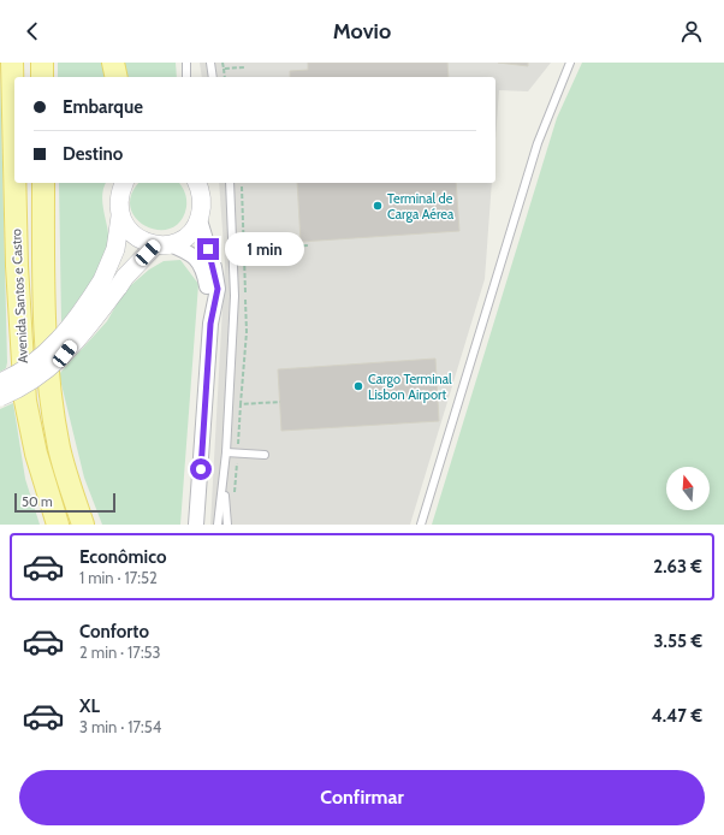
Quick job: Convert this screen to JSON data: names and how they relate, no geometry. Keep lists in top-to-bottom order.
{
  "streets": {
    "main road": ["Avenida Santos e Castro"]
  },
  "places": ["Terminal de Carga Aérea", "Cargo Terminal Lisbon Airport"],
  "scale_bar": "50 m",
  "north": "top",
  "page": {
    "header": "Movio",
    "banner": ["Embarque", "Destino"],
    "bubble": "1 min",
    "scale": "50 m",
    "list": [
      {
        "name": "Econômico",
        "note": "1 min · 17:52",
        "value": "2.63 €"
      },
      {
        "name": "Conforto",
        "note": "2 min · 17:53",
        "value": "3.55 €"
      },
      {
        "name": "XL",
        "note": "3 min · 17:54",
        "value": "4.47 €"
      }
    ],
    "buttons": "Confirmar"
  }
}
